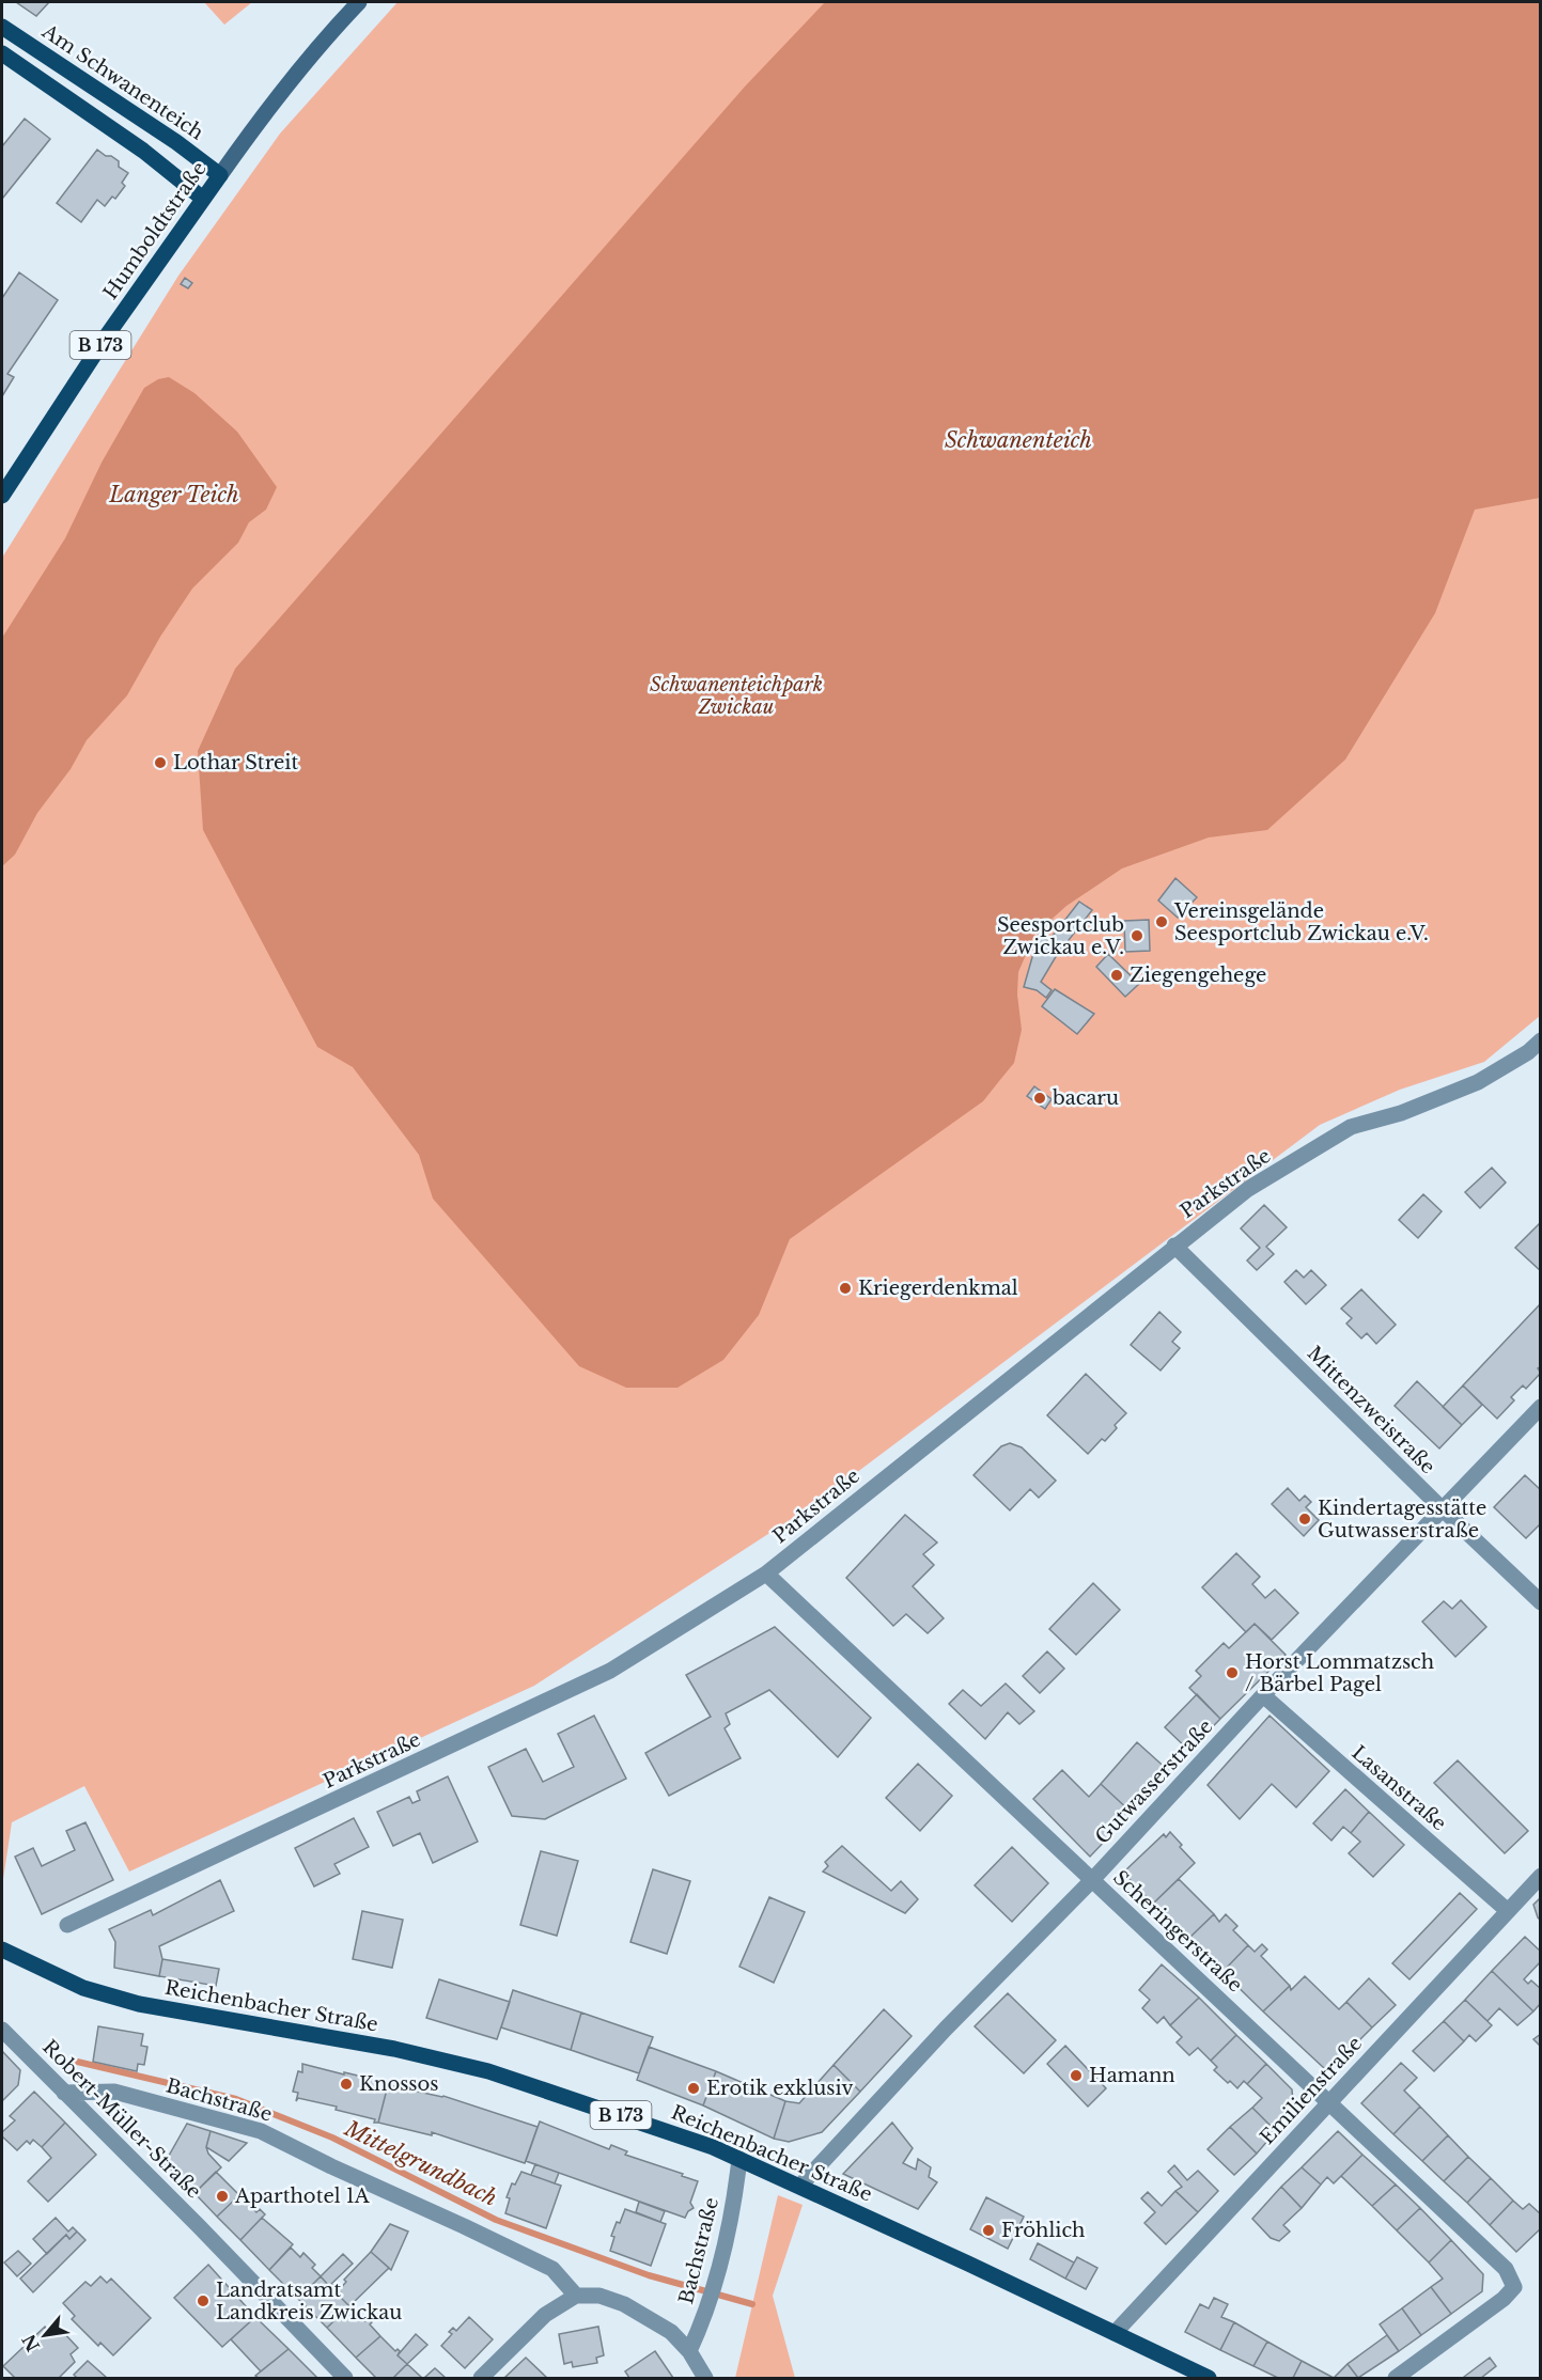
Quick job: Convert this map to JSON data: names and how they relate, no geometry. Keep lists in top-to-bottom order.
{
  "streets": {
    "main road": [
      "Am Schwanenteich",
      "Humboldtstraße",
      "B 173",
      "Reichenbacher Straße"
    ],
    "street": [
      "Parkstraße",
      "Mittenzweistraße",
      "Gutwasserstraße",
      "Lasanstraße",
      "Scheringerstraße",
      "Emilienstraße",
      "Bachstraße",
      "Robert-Müller-Straße"
    ]
  },
  "crossings": [
    ["Am Schwanenteich", "Humboldtstraße"],
    ["Parkstraße", "Mittenzweistraße"],
    ["Parkstraße", "Scheringerstraße"],
    ["Mittenzweistraße", "Gutwasserstraße"],
    ["Gutwasserstraße", "Lasanstraße"],
    ["Gutwasserstraße", "Scheringerstraße"],
    ["Gutwasserstraße", "Reichenbacher Straße"],
    ["Lasanstraße", "Emilienstraße"],
    ["Scheringerstraße", "Emilienstraße"],
    ["Reichenbacher Straße", "Emilienstraße"],
    ["Reichenbacher Straße", "Bachstraße"],
    ["Bachstraße", "Robert-Müller-Straße"]
  ],
  "water": ["Schwanenteich", "Langer Teich", "Mittelgrundbach"],
  "parks": ["Schwanenteichpark Zwickau"],
  "places": [
    "Lothar Streit",
    "Vereinsgelände Seesportclub Zwickau e.V.",
    "Seesportclub Zwickau e.V.",
    "Ziegengehege",
    "bacaru",
    "Kriegerdenkmal",
    "Kindertagesstätte Gutwasserstraße",
    "Horst Lommatzsch / Bärbel Pagel",
    "Hamann",
    "Knossos",
    "Erotik exklusiv",
    "Aparthotel 1A",
    "Fröhlich",
    "Landratsamt Landkreis Zwickau"
  ],
  "north": "bottom left"
}
